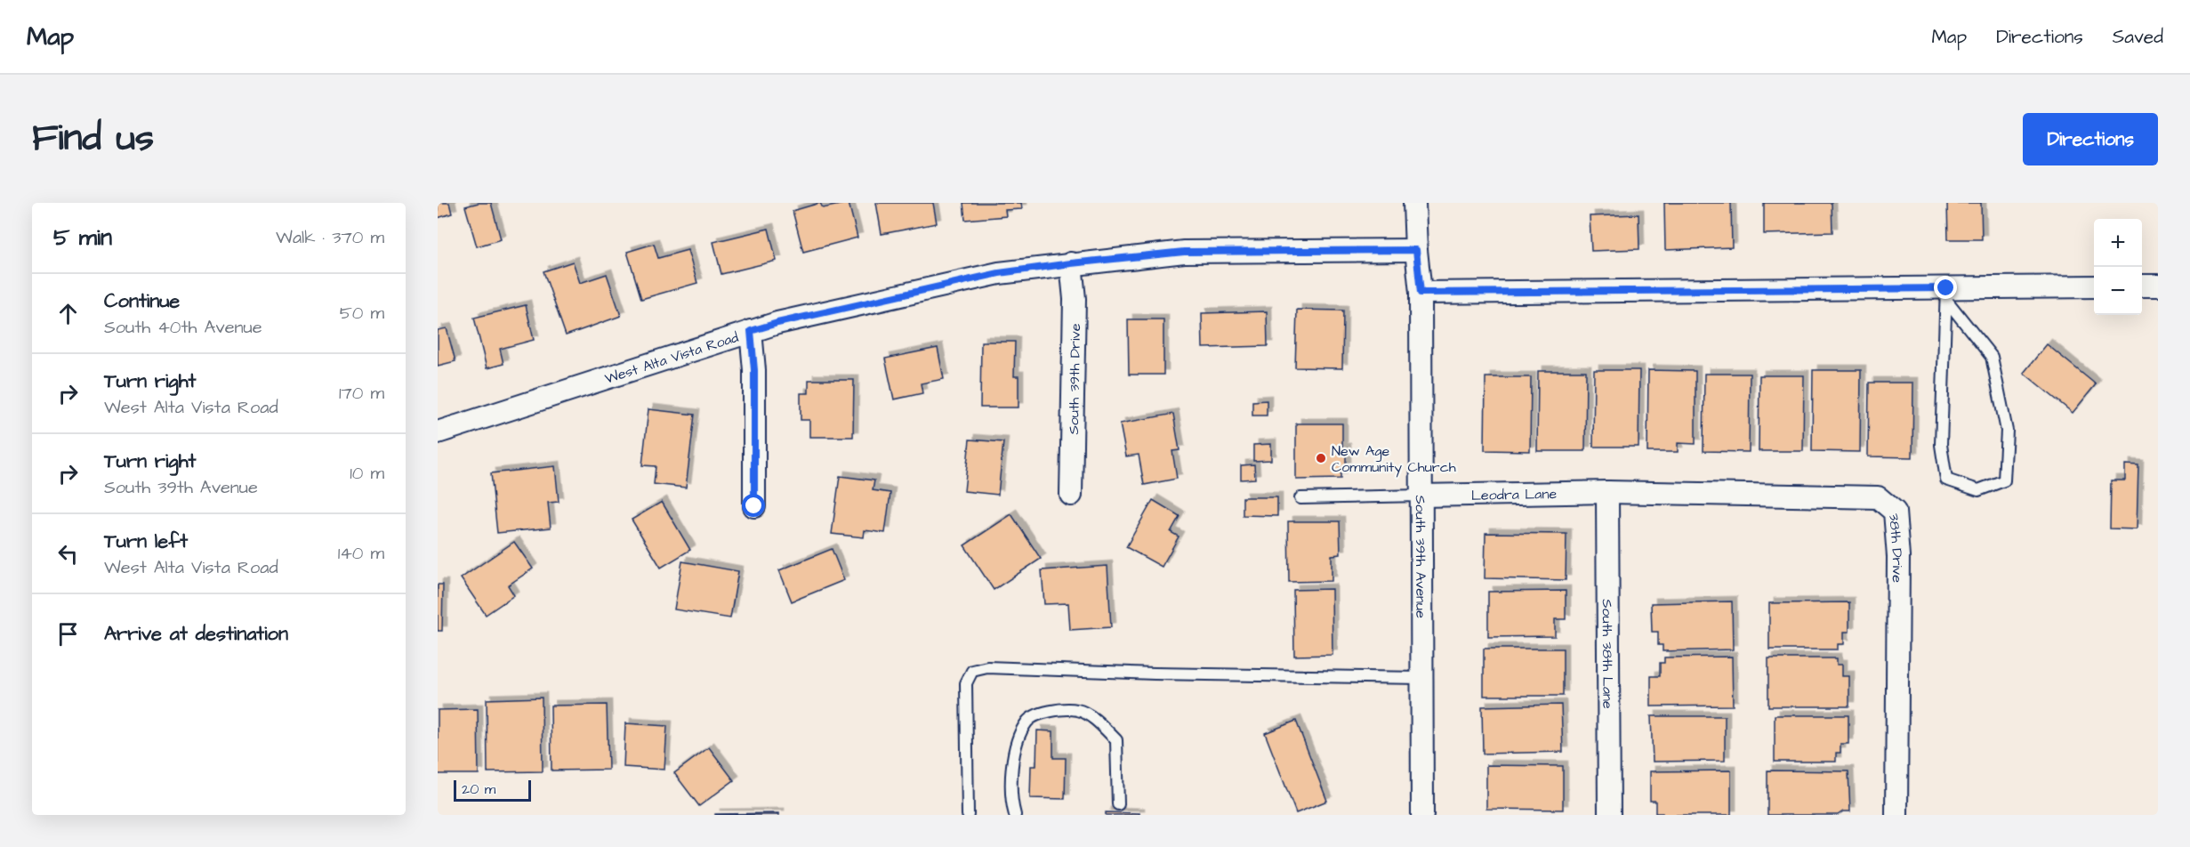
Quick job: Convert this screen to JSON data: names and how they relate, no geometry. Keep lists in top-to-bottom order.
{
  "streets": {
    "street": [
      "West Alta Vista Road",
      "South 39th Drive",
      "Leodra Lane",
      "38th Drive",
      "South 39th Avenue",
      "South 38th Lane"
    ]
  },
  "crossings": [
    ["West Alta Vista Road", "South 39th Drive"],
    ["West Alta Vista Road", "South 39th Avenue"],
    ["Leodra Lane", "38th Drive"],
    ["Leodra Lane", "South 39th Avenue"],
    ["Leodra Lane", "South 38th Lane"],
    ["38th Drive", "South 38th Lane"]
  ],
  "places": ["New Age Community Church"],
  "scale_bar": "20 m",
  "page": {
    "header": "Map",
    "nav": ["Map", "Directions", "Saved"],
    "title": "Find us",
    "buttons": "Directions",
    "heading": ["5 min", "Walk · 370 m"],
    "map_buttons": ["+", "−"],
    "list": [
      ["Continue", "South 40th Avenue", "50 m"],
      ["Turn right", "West Alta Vista Road", "170 m"],
      ["Turn right", "South 39th Avenue", "10 m"],
      ["Turn left", "West Alta Vista Road", "140 m"],
      "Arrive at destination"
    ],
    "scale": "20 m"
  }
}
